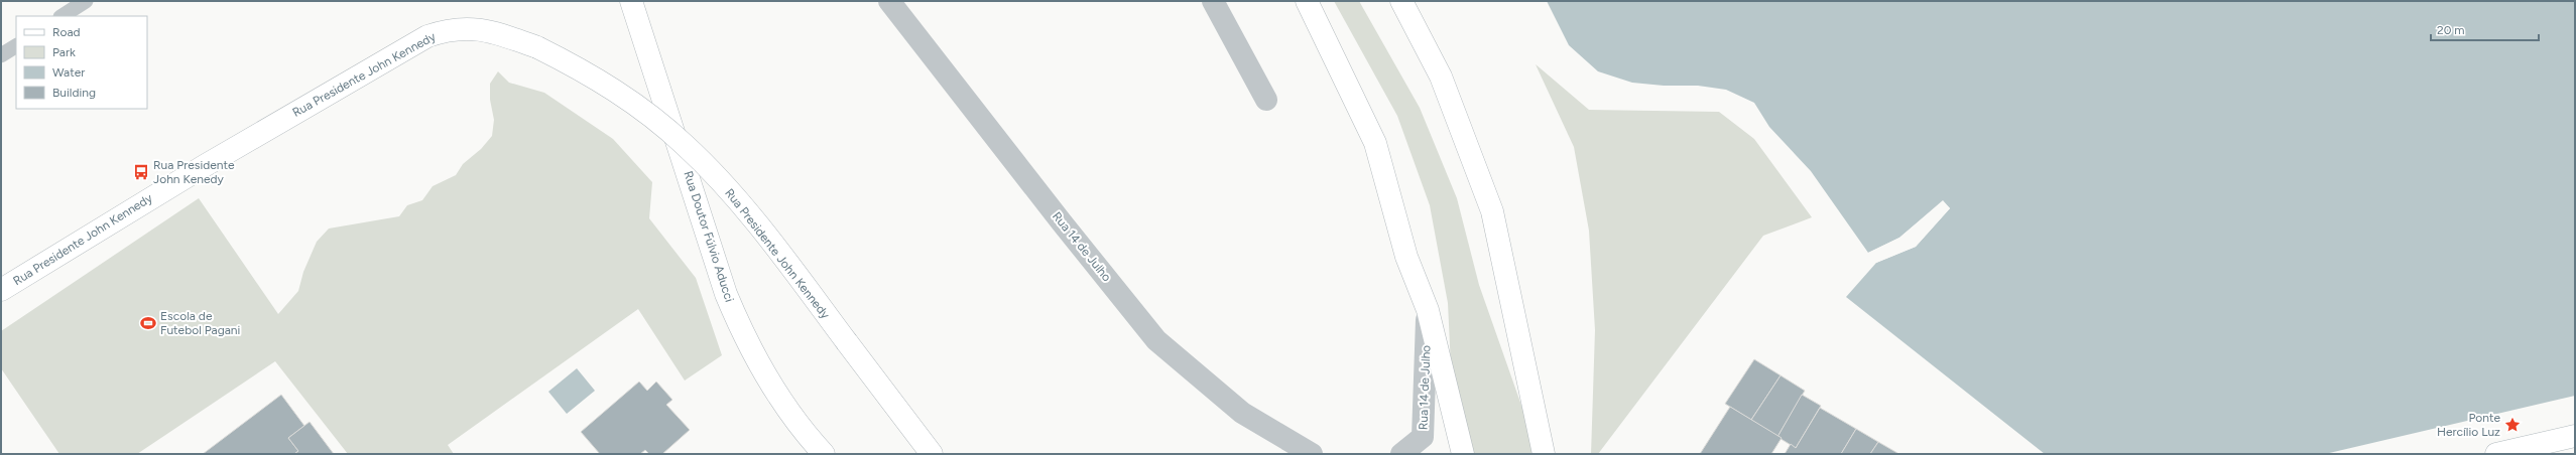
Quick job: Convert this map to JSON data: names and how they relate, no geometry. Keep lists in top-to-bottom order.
{
  "streets": {
    "main road": ["Rua Presidente John Kennedy", "Rua Doutor Fúlvio Aducci"],
    "street": ["Rua 14 de Julho"]
  },
  "places": {
    "bus stop": ["Rua Presidente John Kenedy"],
    "sports": ["Escola de Futebol Pagani"],
    "place": ["Ponte Hercílio Luz"]
  },
  "legend": [
    "Road",
    "Park",
    "Water",
    "Building"
  ],
  "scale_bar": "20 m"
}
